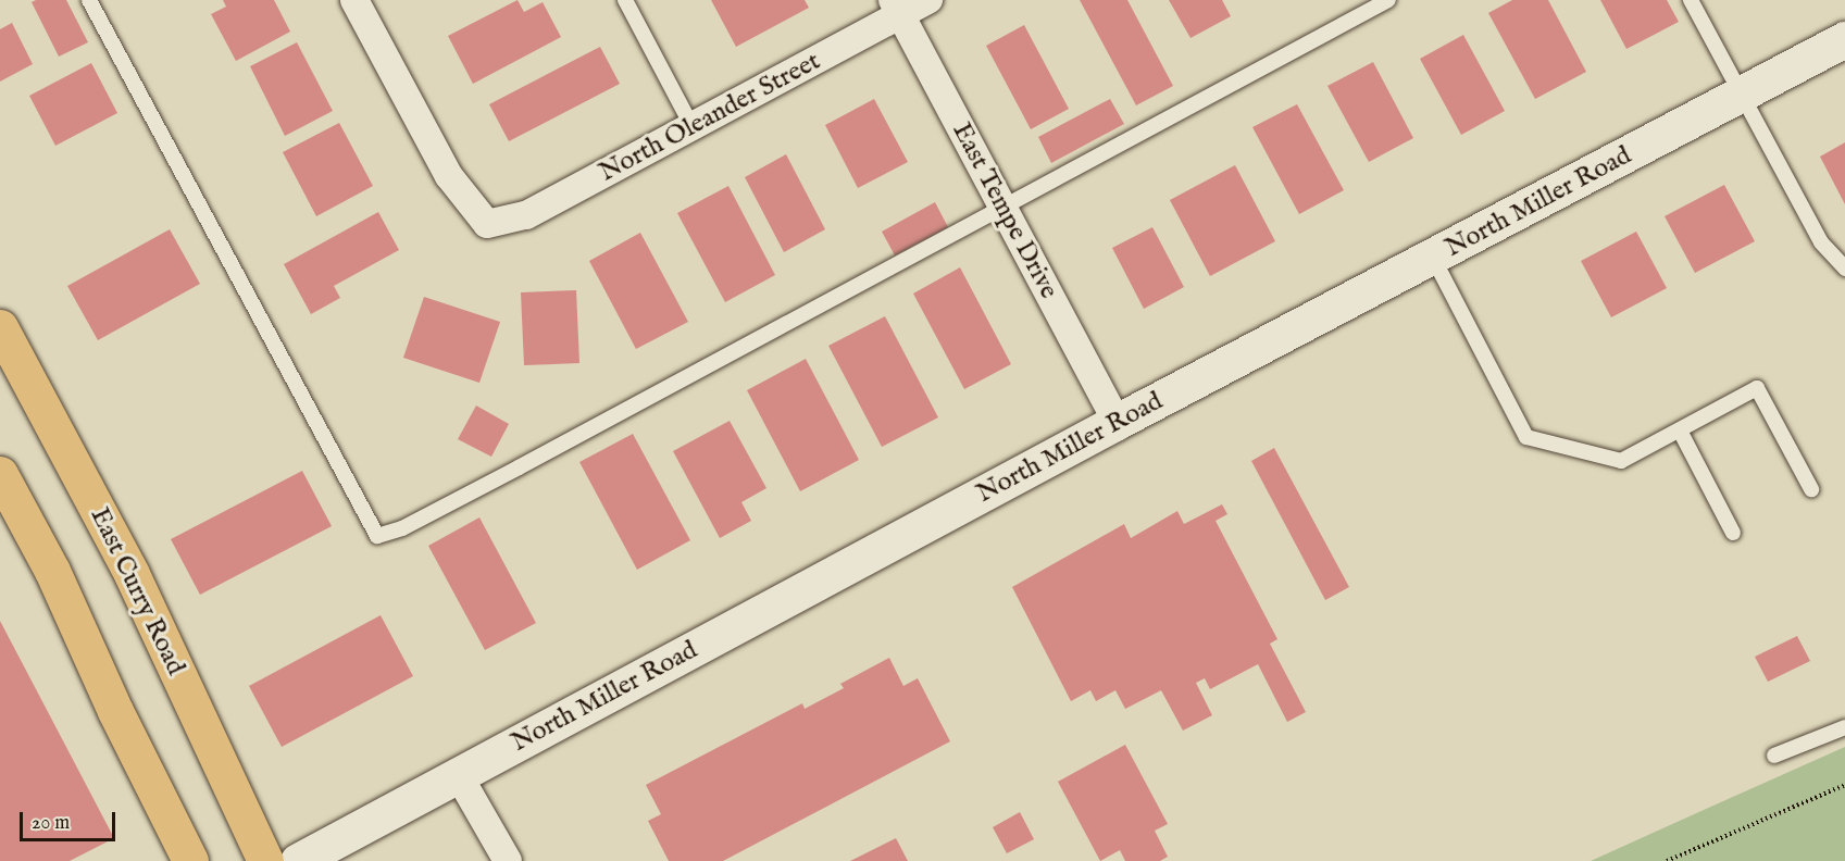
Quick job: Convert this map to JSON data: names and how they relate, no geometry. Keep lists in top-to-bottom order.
{
  "streets": {
    "main road": ["East Curry Road"],
    "street": ["North Oleander Street", "North Miller Road", "East Tempe Drive"]
  },
  "crossings": [
    ["North Oleander Street", "East Tempe Drive"],
    ["North Miller Road", "East Tempe Drive"]
  ],
  "scale_bar": "20 m"
}
